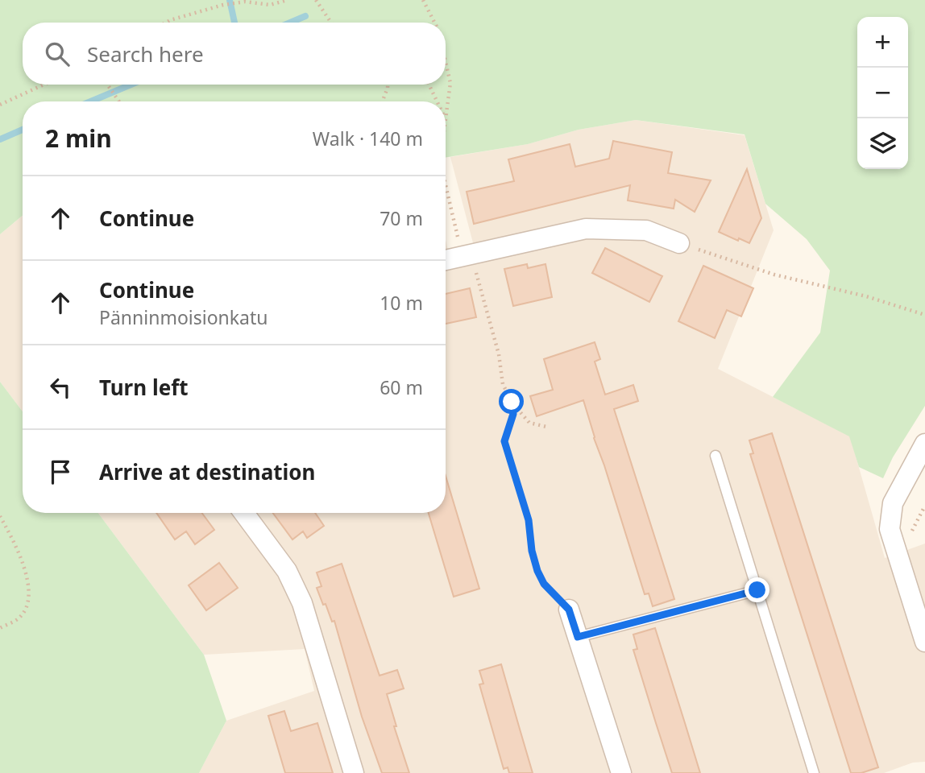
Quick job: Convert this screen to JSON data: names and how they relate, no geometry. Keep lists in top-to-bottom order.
{
  "page": {
    "map_buttons": ["+", "−"],
    "search": "Search here",
    "heading": ["2 min", "Walk · 140 m"],
    "list": [
      ["Continue", "70 m"],
      ["Continue", "Pänninmoisionkatu", "10 m"],
      ["Turn left", "60 m"],
      "Arrive at destination"
    ]
  }
}
